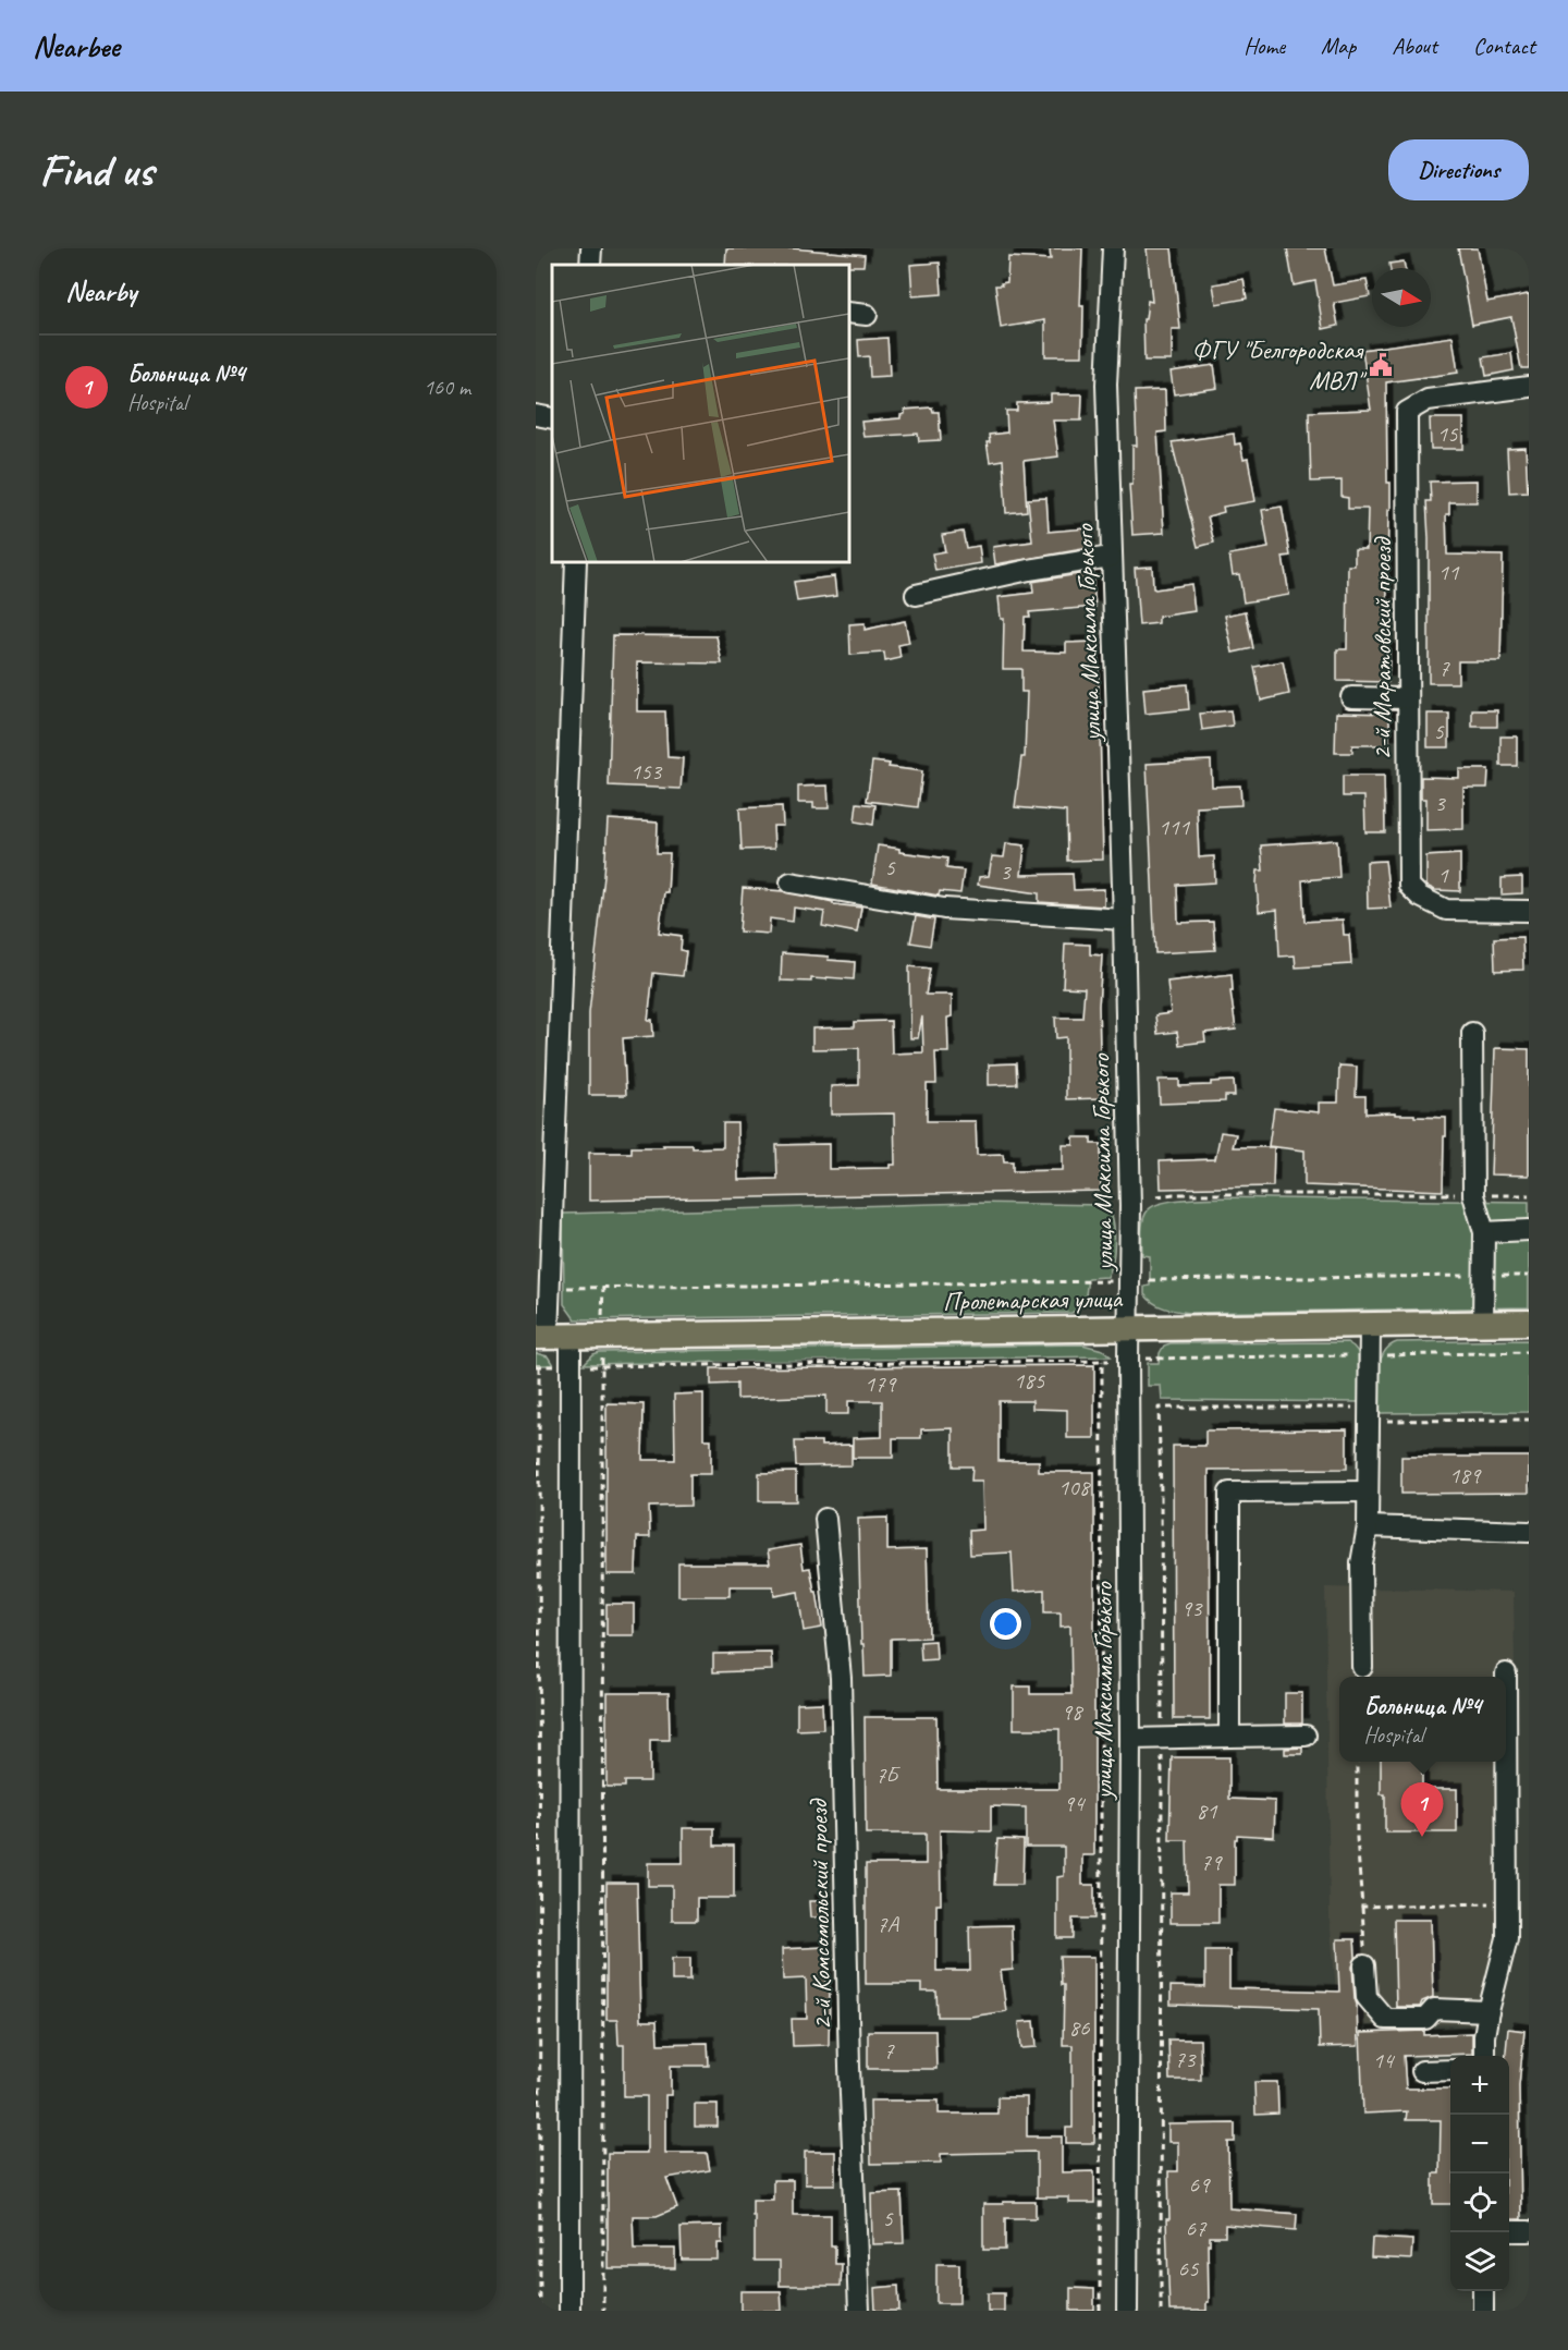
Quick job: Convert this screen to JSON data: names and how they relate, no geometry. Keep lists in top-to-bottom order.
{
  "streets": {
    "main road": ["Пролетарская улица"],
    "street": ["улица Максима Горького", "2-й Маратовский проезд", "2-й Комсомольский проезд"]
  },
  "crossings": [
    ["улица Максима Горького", "Пролетарская улица"]
  ],
  "places": {
    "public building": ["ФГУ \"Белгородская МВЛ\""]
  },
  "house_numbers": [
    "15",
    "11",
    "7",
    "5",
    "153",
    "3",
    "111",
    "5",
    "3",
    "1",
    "185",
    "179",
    "189",
    "108",
    "93",
    "98",
    "7Б",
    "94",
    "81",
    "79",
    "7А",
    "86",
    "7",
    "73",
    "14",
    "69",
    "5",
    "67",
    "65"
  ],
  "north": "right",
  "page": {
    "header": "Nearbee",
    "nav": [
      "Home",
      "Map",
      "About",
      "Contact"
    ],
    "buttons": "Directions",
    "title": "Find us",
    "heading": "Nearby",
    "list": [
      {
        "mark": "1",
        "name": "Больница №4",
        "note": "Hospital",
        "value": "160 m"
      }
    ],
    "popup": ["Больница №4", "Hospital"],
    "pins": "1",
    "map_buttons": ["+", "−"]
  }
}
